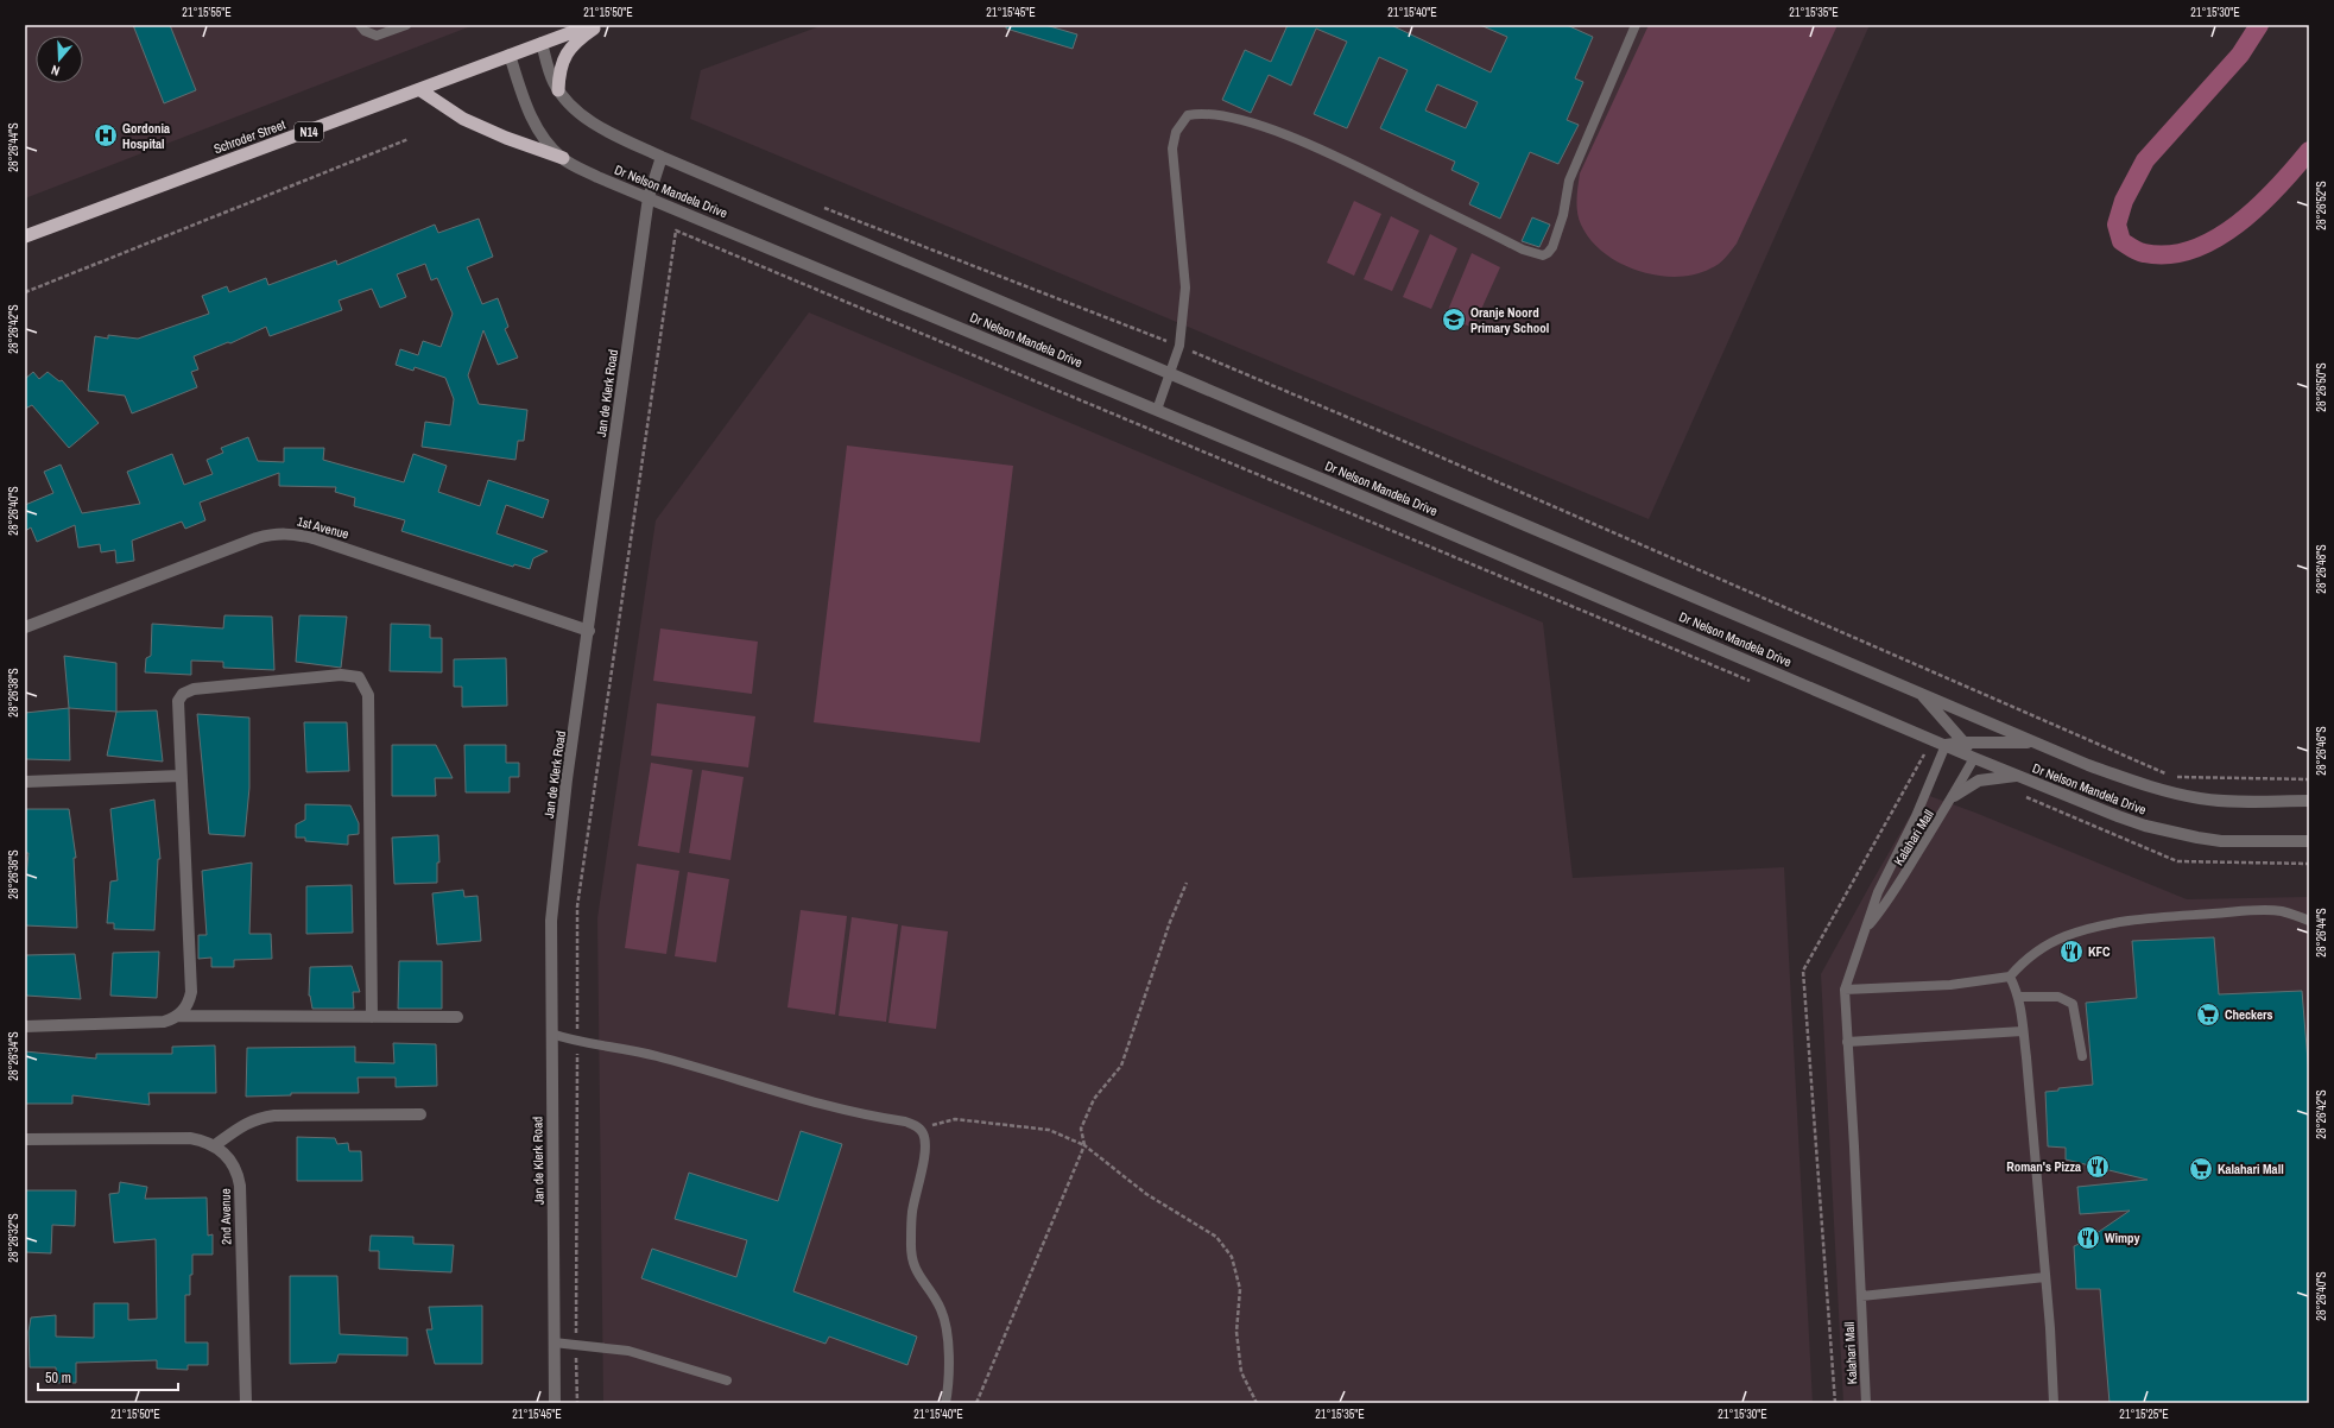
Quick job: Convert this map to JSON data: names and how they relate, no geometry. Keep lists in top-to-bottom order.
{
  "streets": {
    "highway": ["N14", "Schroder Street"],
    "street": [
      "Dr Nelson Mandela Drive",
      "Jan de Klerk Road",
      "1st Avenue",
      "2nd Avenue"
    ],
    "lane": ["Kalahari Mall"]
  },
  "crossings": [
    ["Schroder Street", "Dr Nelson Mandela Drive"],
    ["Dr Nelson Mandela Drive", "Jan de Klerk Road"],
    ["Dr Nelson Mandela Drive", "Kalahari Mall"],
    ["Jan de Klerk Road", "1st Avenue"]
  ],
  "places": {
    "hospital": ["Gordonia Hospital"],
    "school or university": ["Oranje Noord Primary School"],
    "restaurant": ["KFC", "Roman's Pizza", "Wimpy"],
    "supermarket": ["Checkers", "Kalahari Mall"]
  },
  "scale_bar": "50 m",
  "north": "bottom",
  "coordinates": [
    "21°15'55\"E",
    "21°15'50\"E",
    "21°15'45\"E",
    "21°15'40\"E",
    "21°15'35\"E",
    "21°15'30\"E",
    "28°26'44\"S",
    "28°26'52\"S",
    "28°26'42\"S",
    "28°26'50\"S",
    "28°26'40\"S",
    "28°26'48\"S",
    "28°26'38\"S",
    "28°26'46\"S",
    "28°26'36\"S",
    "28°26'34\"S",
    "28°26'32\"S",
    "21°15'25\"E"
  ]
}
